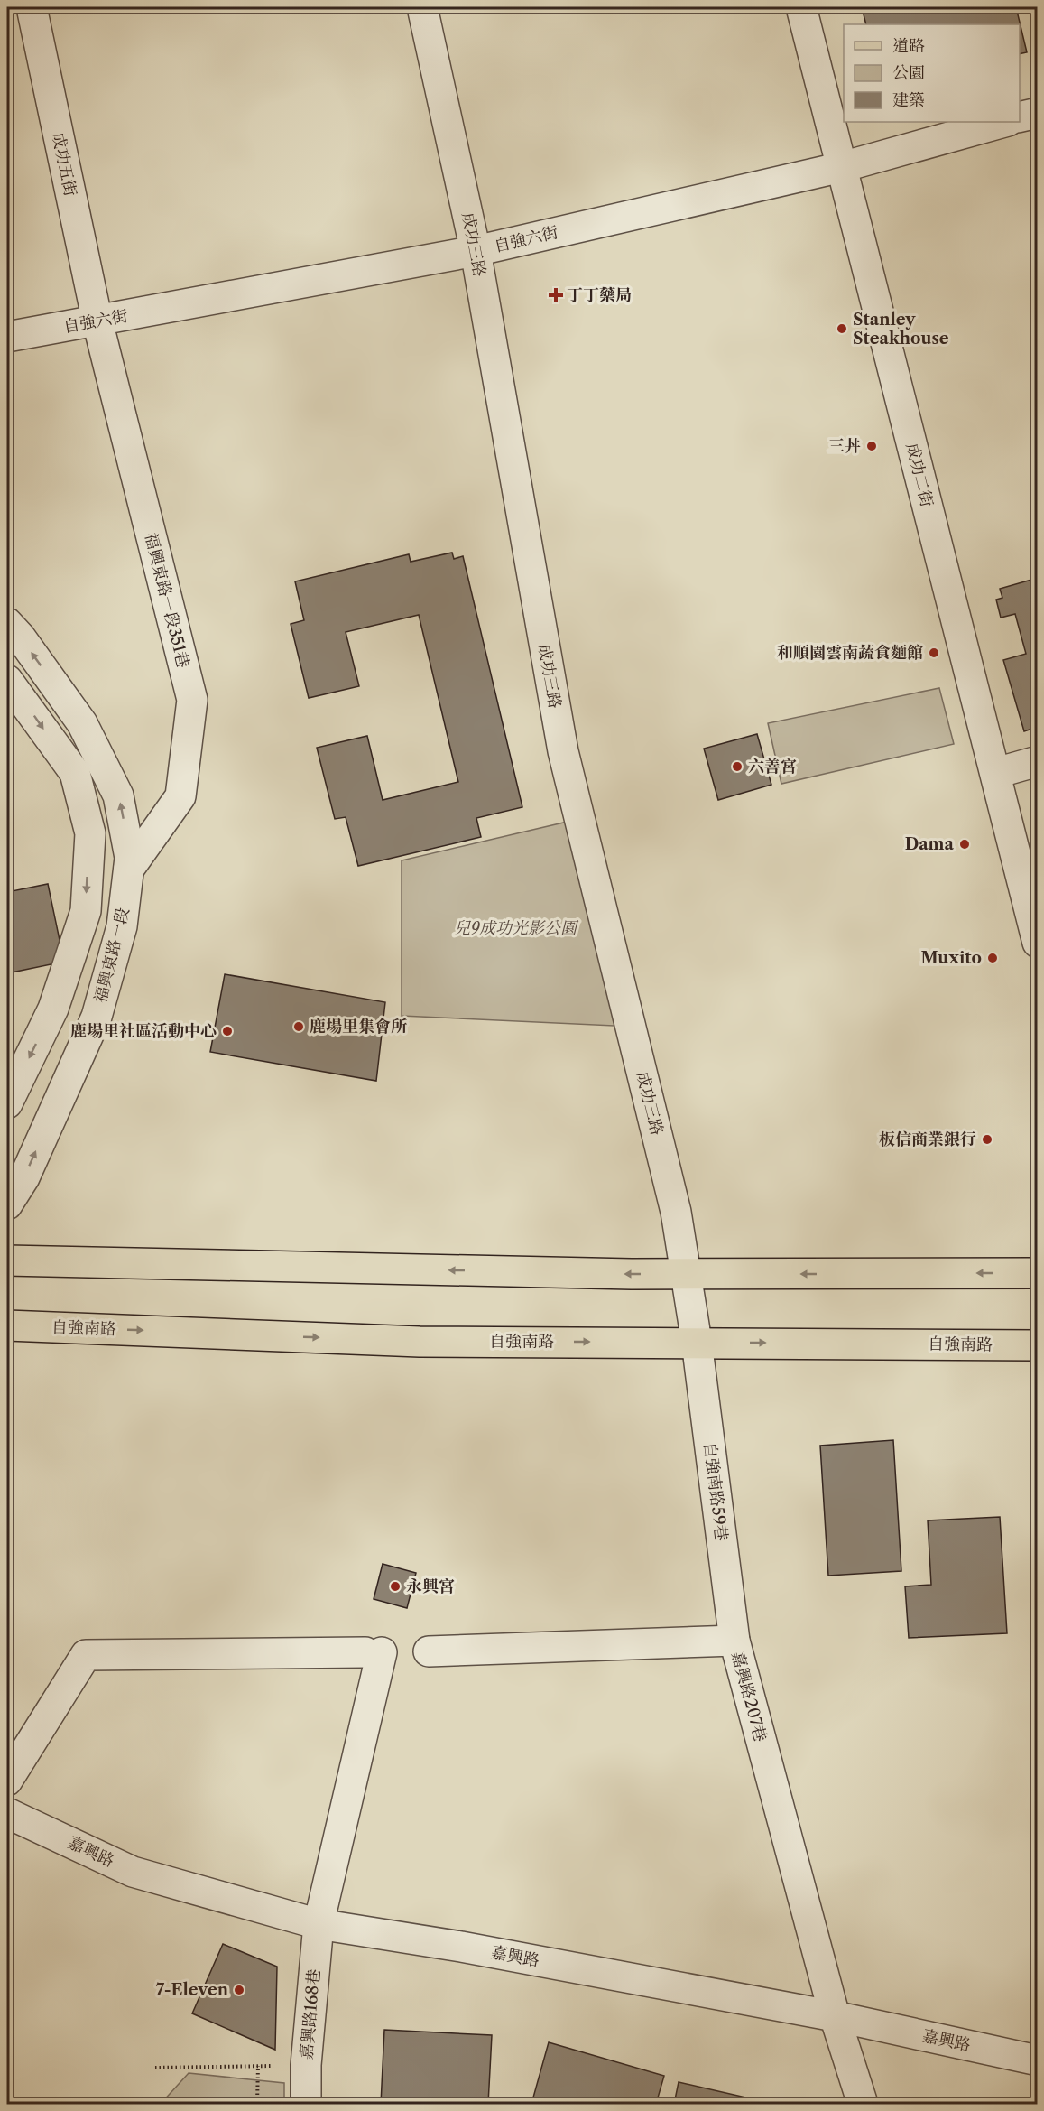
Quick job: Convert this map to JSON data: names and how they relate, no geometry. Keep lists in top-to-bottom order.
{
  "streets": {
    "main road": ["自強南路"],
    "street": [
      "成功五街",
      "自強六街",
      "成功三路",
      "成功二街",
      "福興東路一段351巷",
      "福興東路一段",
      "自強南路59巷",
      "嘉興路207巷",
      "嘉興路",
      "嘉興路168巷"
    ]
  },
  "crossings": [
    ["成功五街", "自強六街"],
    ["成功五街", "福興東路一段351巷"],
    ["自強六街", "成功三路"],
    ["自強六街", "成功二街"],
    ["自強六街", "福興東路一段351巷"],
    ["成功三路", "自強南路"],
    ["成功三路", "自強南路59巷"],
    ["福興東路一段351巷", "福興東路一段"],
    ["自強南路", "自強南路59巷"],
    ["自強南路59巷", "嘉興路207巷"],
    ["嘉興路207巷", "嘉興路"],
    ["嘉興路", "嘉興路168巷"]
  ],
  "parks": ["兒9成功光影公園"],
  "places": {
    "health": ["丁丁藥局"],
    "other": [
      "Stanley Steakhouse",
      "三丼",
      "和順園雲南蔬食麵館",
      "六善宮",
      "Dama",
      "Muxito",
      "鹿場里集會所",
      "鹿場里社區活動中心",
      "板信商業銀行",
      "永興宮",
      "7-Eleven"
    ]
  },
  "legend": ["道路", "公園", "建築"]
}
